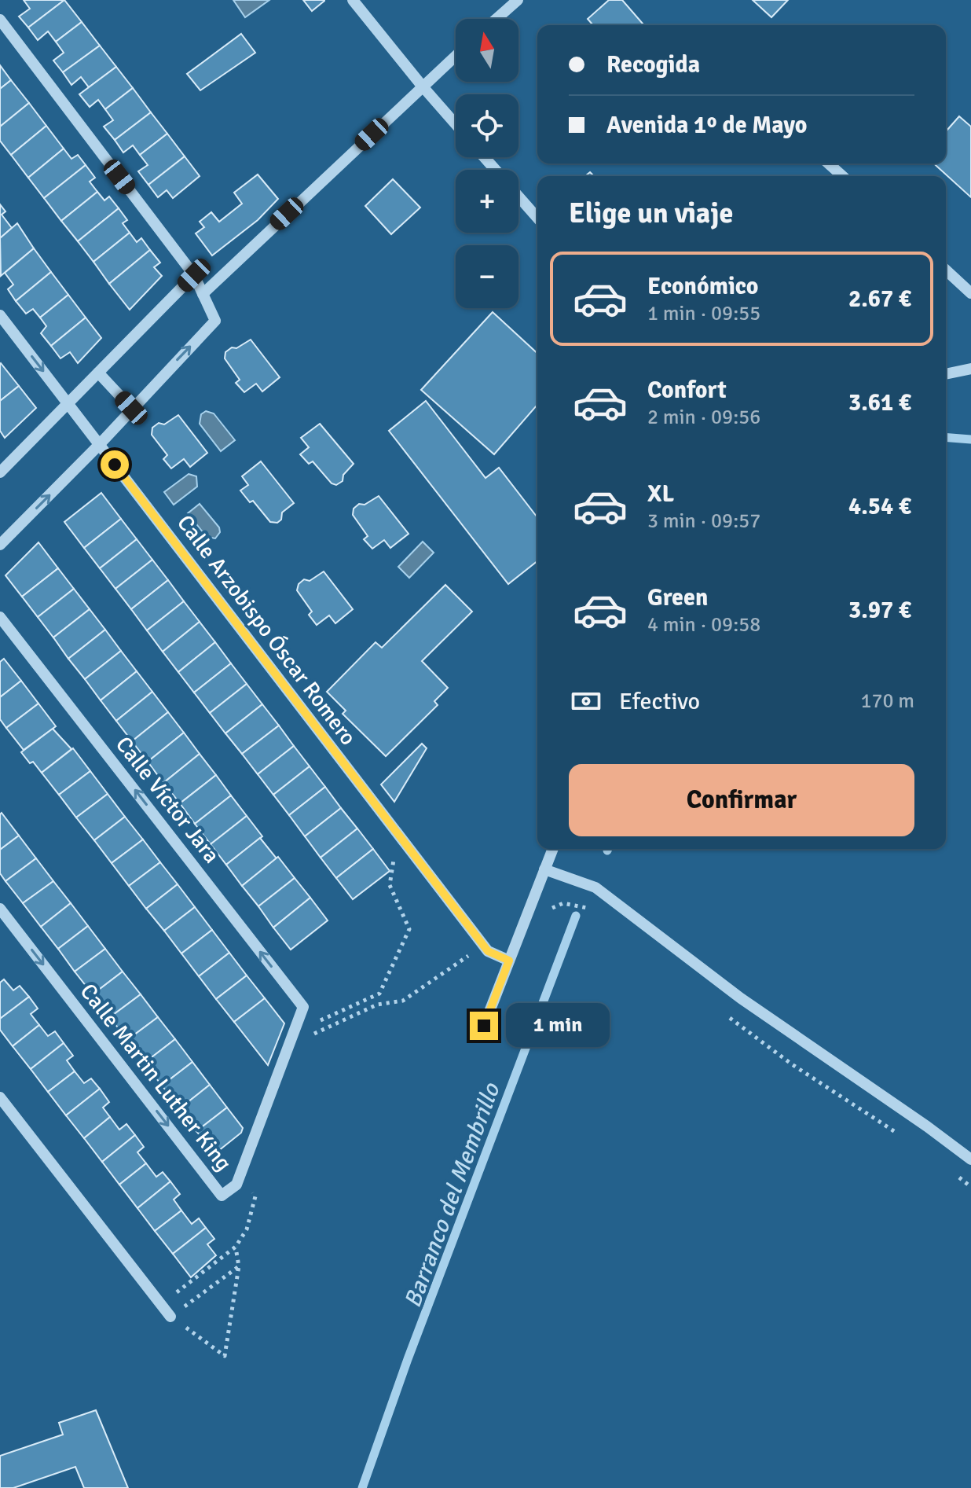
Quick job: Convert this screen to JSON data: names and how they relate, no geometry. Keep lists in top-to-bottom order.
{
  "streets": {
    "street": ["Calle Arzobispo Óscar Romero", "Calle Víctor Jara", "Calle Martin Luther King"]
  },
  "crossings": [
    ["Calle Víctor Jara", "Calle Martin Luther King"]
  ],
  "one_way": ["Calle Víctor Jara"],
  "water": ["Barranco del Membrillo"],
  "north": "top",
  "page": {
    "map_buttons": ["+", "−"],
    "banner": ["Recogida", "Avenida 1º de Mayo"],
    "heading": "Elige un viaje",
    "list": [
      {
        "name": "Económico",
        "note": "1 min · 09:55",
        "value": "2.67 €"
      },
      {
        "name": "Confort",
        "note": "2 min · 09:56",
        "value": "3.61 €"
      },
      {
        "name": "XL",
        "note": "3 min · 09:57",
        "value": "4.54 €"
      },
      {
        "name": "Green",
        "note": "4 min · 09:58",
        "value": "3.97 €"
      }
    ],
    "pay": ["Efectivo", "170 m"],
    "buttons": "Confirmar",
    "bubble": "1 min"
  }
}
